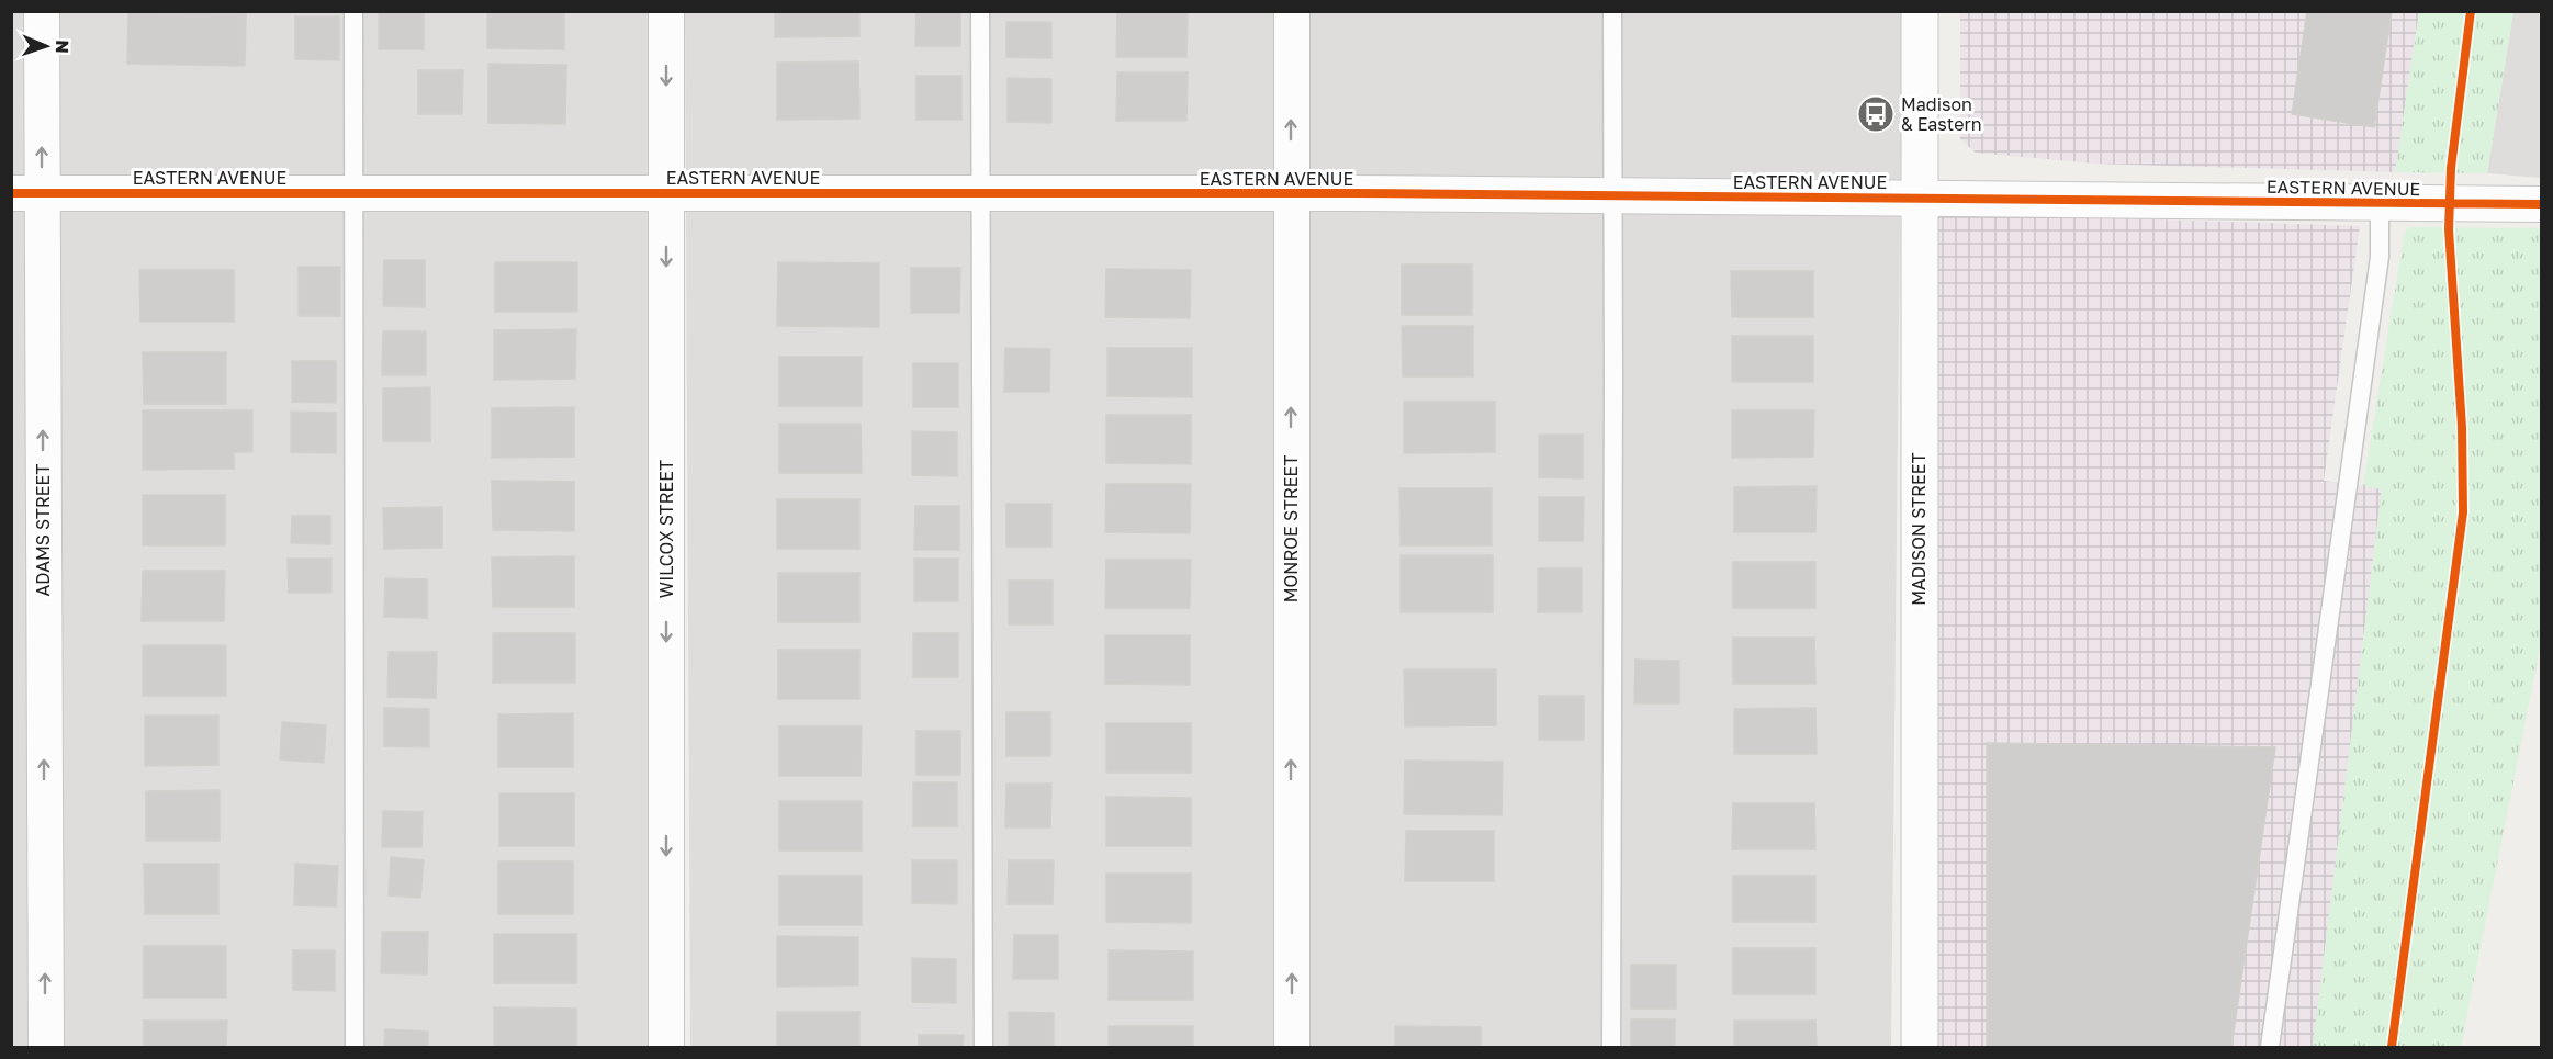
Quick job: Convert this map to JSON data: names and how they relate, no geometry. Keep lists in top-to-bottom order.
{
  "streets": {
    "street": [
      "EASTERN AVENUE",
      "WILCOX STREET",
      "MONROE STREET",
      "MADISON STREET",
      "ADAMS STREET"
    ]
  },
  "crossings": [
    ["EASTERN AVENUE", "WILCOX STREET"],
    ["EASTERN AVENUE", "MONROE STREET"],
    ["EASTERN AVENUE", "MADISON STREET"],
    ["EASTERN AVENUE", "ADAMS STREET"]
  ],
  "one_way": ["WILCOX STREET", "MONROE STREET", "ADAMS STREET"],
  "places": {
    "bus stop": ["Madison & Eastern"]
  },
  "north": "right"
}
